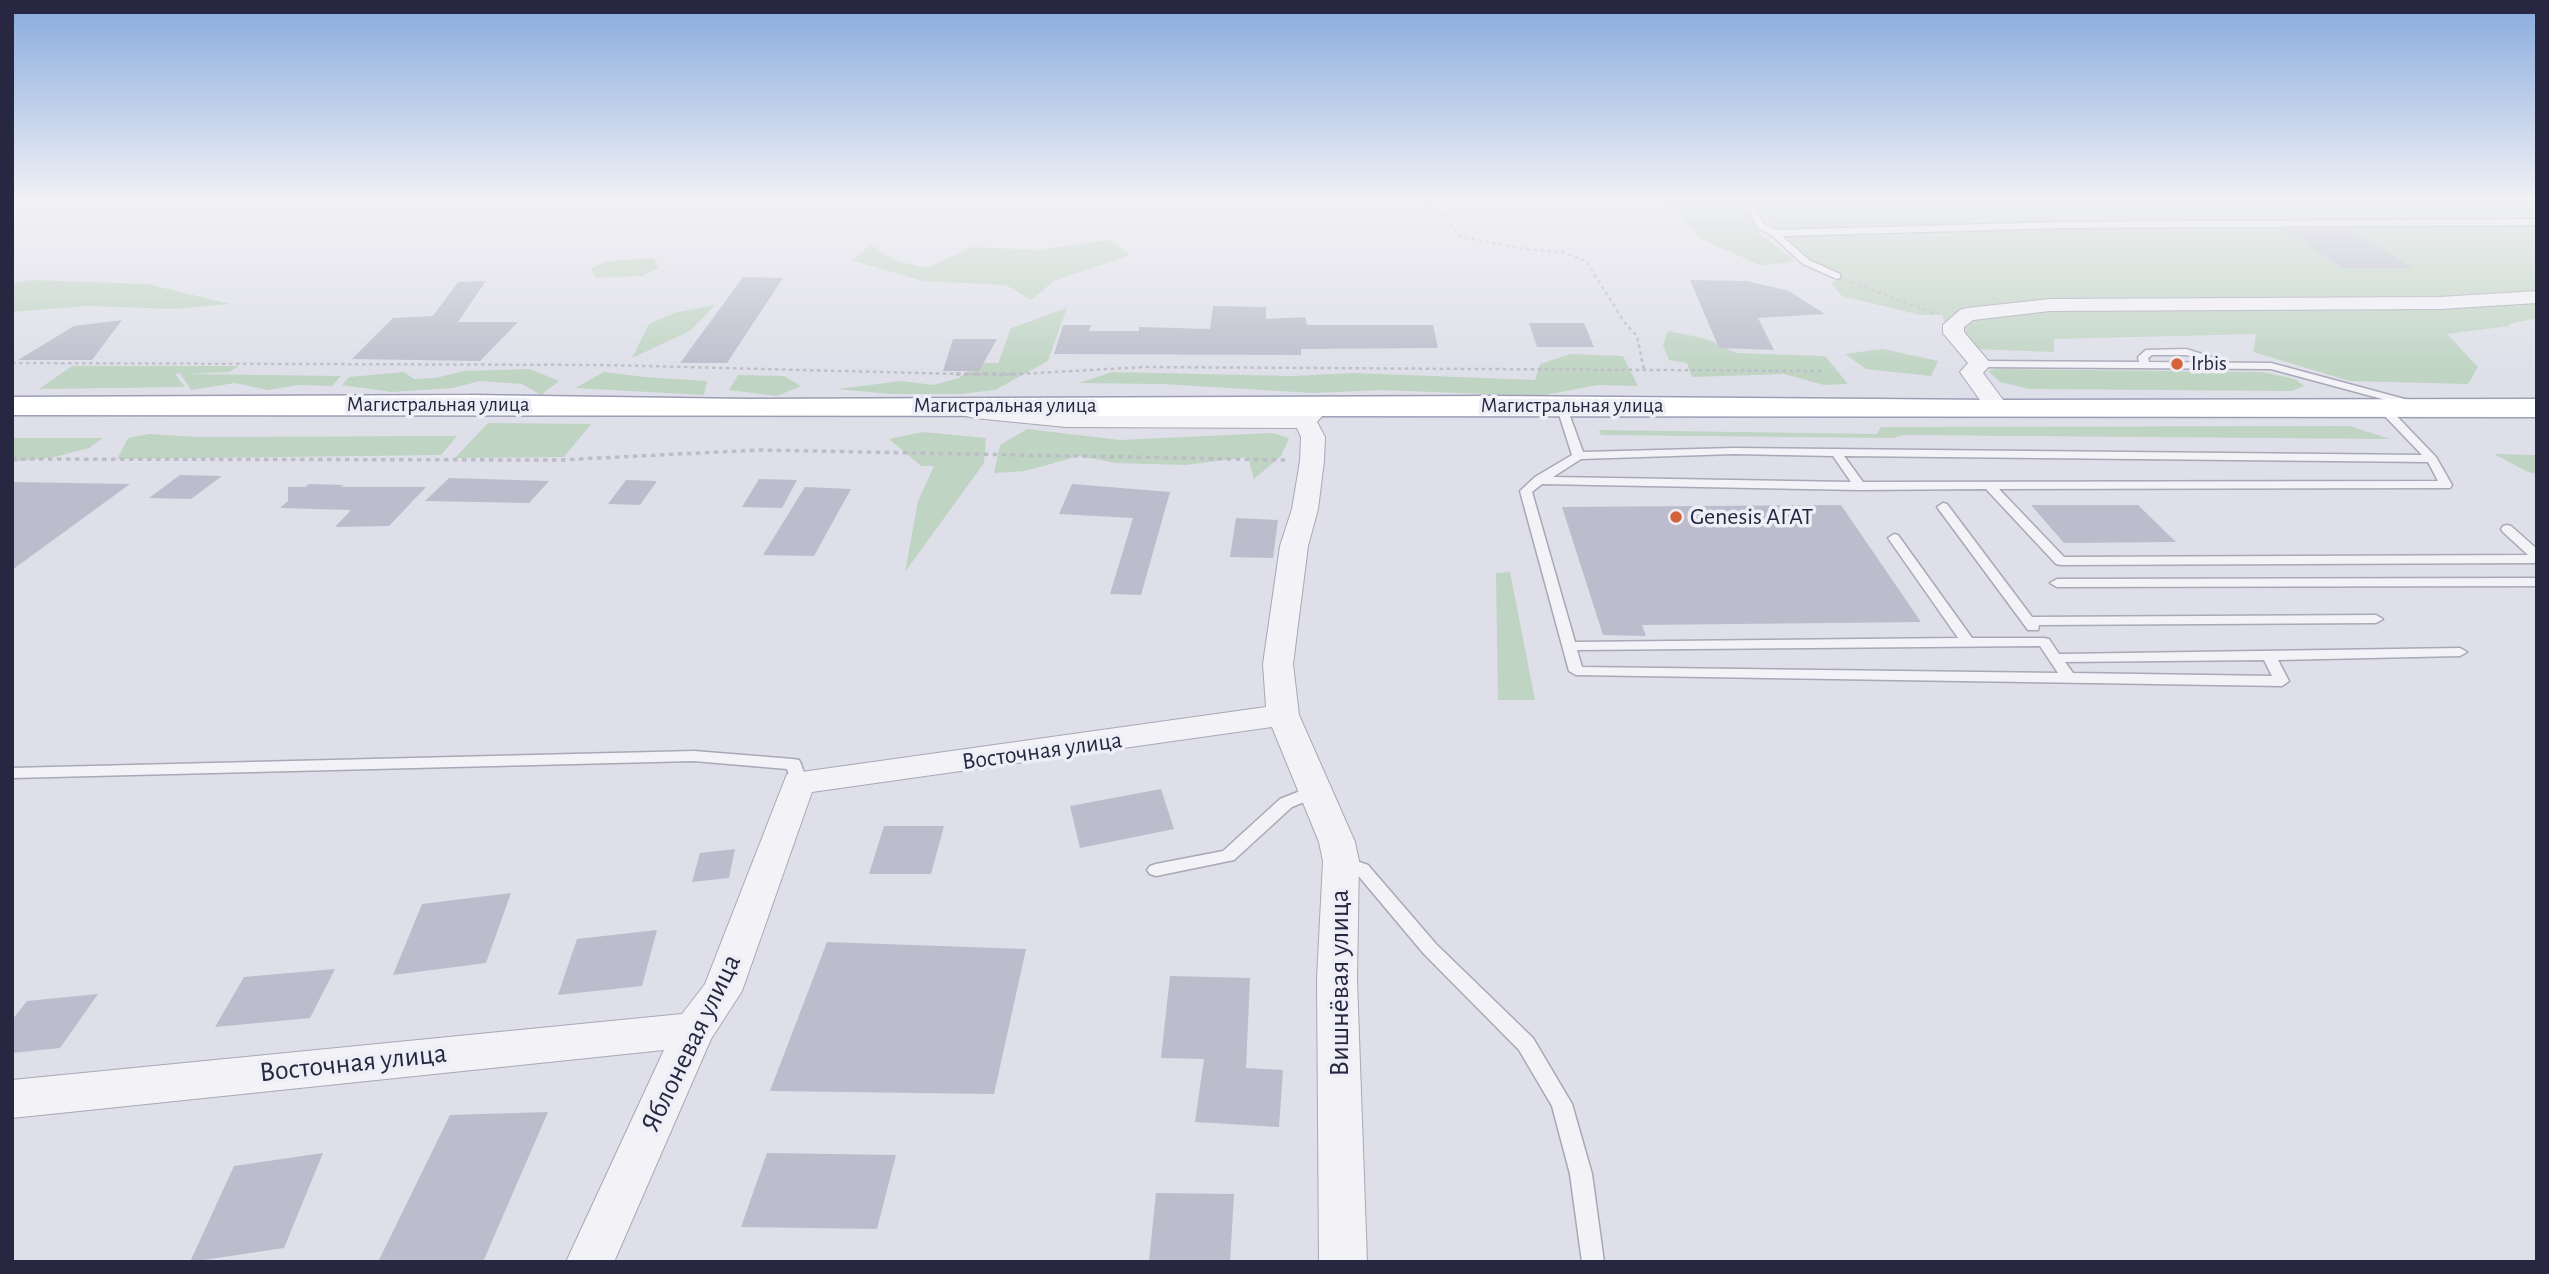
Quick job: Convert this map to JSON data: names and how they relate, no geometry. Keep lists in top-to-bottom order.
{
  "streets": {
    "main road": ["Магистральная улица"],
    "street": ["Восточная улица", "Вишнёвая улица", "Яблоневая улица"]
  },
  "crossings": [
    ["Магистральная улица", "Вишнёвая улица"],
    ["Восточная улица", "Вишнёвая улица"],
    ["Восточная улица", "Яблоневая улица"]
  ],
  "places": ["Irbis", "Genesis АГАТ"]
}
